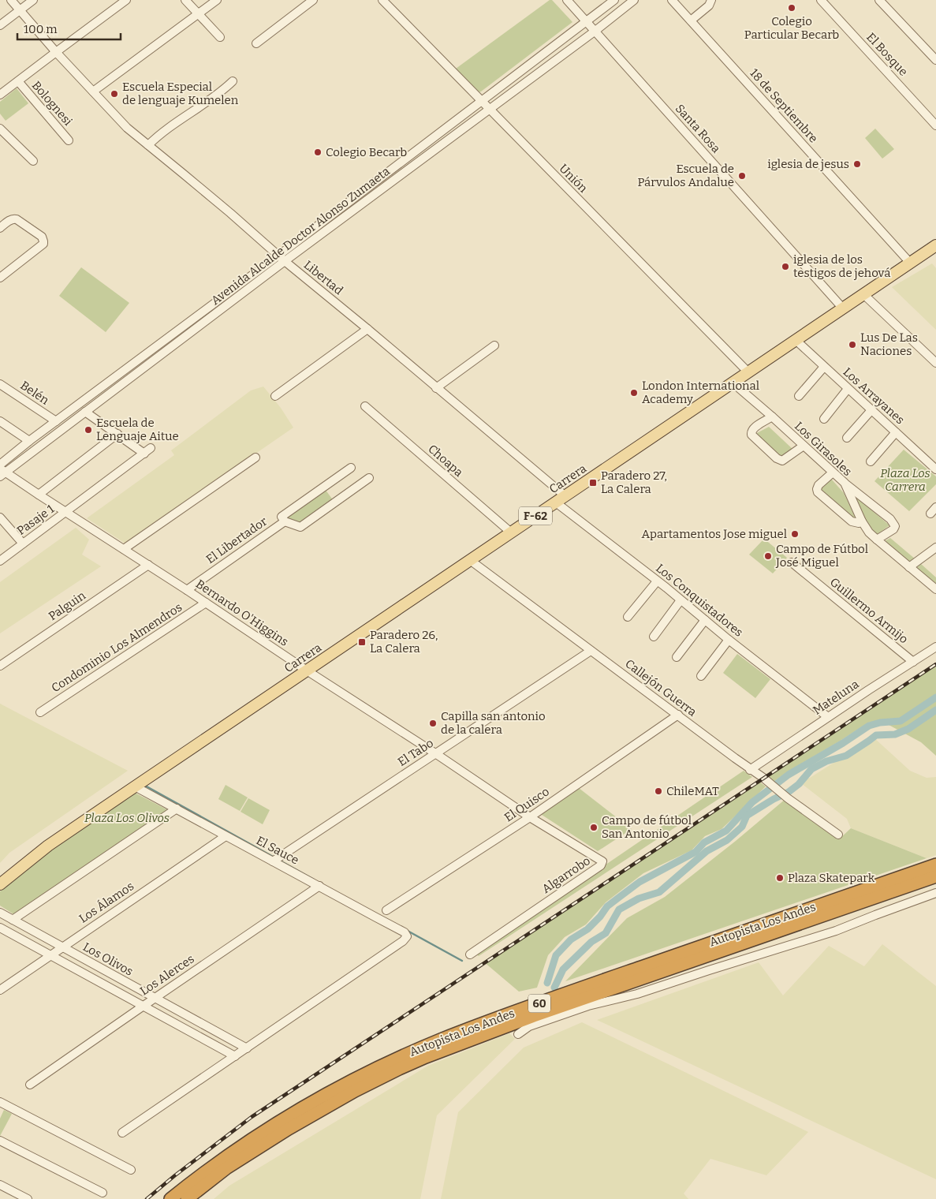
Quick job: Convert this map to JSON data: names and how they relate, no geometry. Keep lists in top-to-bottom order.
{
  "streets": {
    "highway": ["Autopista Los Andes", "60"],
    "main road": ["Carrera", "F-62"],
    "street": [
      "El Bosque",
      "Bolognesi",
      "18 de Septiembre",
      "Santa Rosa",
      "Unión",
      "Avenida Alcalde Doctor Alonso Zumaeta",
      "Libertad",
      "Belén",
      "Los Arrayanes",
      "Los Girasoles",
      "Choapa",
      "Pasaje 1",
      "El Libertador",
      "Los Conquistadores",
      "Palguin",
      "Guillermo Armijo",
      "Bernardo O'Higgins",
      "Condominio Los Almendros",
      "Callejón Guerra",
      "Mateluna",
      "El Tabo",
      "El Quisco",
      "El Sauce",
      "Algarrobo",
      "Los Álamos",
      "Los Olivos",
      "Los Alerces"
    ]
  },
  "crossings": [
    ["18 de Septiembre", "Carrera"],
    ["Santa Rosa", "Avenida Alcalde Doctor Alonso Zumaeta"],
    ["Santa Rosa", "Carrera"],
    ["Unión", "Avenida Alcalde Doctor Alonso Zumaeta"],
    ["Unión", "Carrera"],
    ["Avenida Alcalde Doctor Alonso Zumaeta", "Libertad"],
    ["Avenida Alcalde Doctor Alonso Zumaeta", "Belén"],
    ["Avenida Alcalde Doctor Alonso Zumaeta", "Bernardo O'Higgins"],
    ["Libertad", "Carrera"],
    ["Los Arrayanes", "Carrera"],
    ["Los Girasoles", "Carrera"],
    ["Choapa", "Carrera"],
    ["Carrera", "F-62"],
    ["Carrera", "Los Conquistadores"],
    ["Carrera", "Bernardo O'Higgins"],
    ["Carrera", "Callejón Guerra"],
    ["Carrera", "El Sauce"],
    ["F-62", "El Sauce"],
    ["Pasaje 1", "Bernardo O'Higgins"],
    ["El Libertador", "Bernardo O'Higgins"],
    ["Los Conquistadores", "Mateluna"],
    ["Palguin", "Bernardo O'Higgins"],
    ["Guillermo Armijo", "Mateluna"],
    ["Bernardo O'Higgins", "Condominio Los Almendros"],
    ["Bernardo O'Higgins", "El Tabo"],
    ["Bernardo O'Higgins", "El Quisco"],
    ["Bernardo O'Higgins", "Algarrobo"],
    ["Callejón Guerra", "Mateluna"],
    ["Callejón Guerra", "El Tabo"],
    ["Callejón Guerra", "El Quisco"],
    ["El Tabo", "El Sauce"],
    ["El Quisco", "Algarrobo"],
    ["El Sauce", "Los Álamos"],
    ["El Sauce", "Los Olivos"],
    ["El Sauce", "Los Alerces"],
    ["Los Álamos", "Los Olivos"],
    ["Los Olivos", "Los Alerces"]
  ],
  "parks": ["Plaza Los Carrera", "Plaza Los Olivos"],
  "places": {
    "other": [
      "Colegio Particular Becarb",
      "Escuela Especial de lenguaje Kumelen",
      "Colegio Becarb",
      "iglesia de jesus",
      "Escuela de Párvulos Andalue",
      "iglesia de los testigos de jehová",
      "Lus De Las Naciones",
      "London International Academy",
      "Escuela de Lenguaje Aitue",
      "Apartamentos Jose miguel",
      "Campo de Fútbol José Miguel",
      "Capilla san antonio de la calera",
      "ChileMAT",
      "Campo de fútbol San Antonio",
      "Plaza Skatepark"
    ],
    "transit": ["Paradero 27, La Calera", "Paradero 26, La Calera"]
  },
  "scale_bar": "100 m"
}
